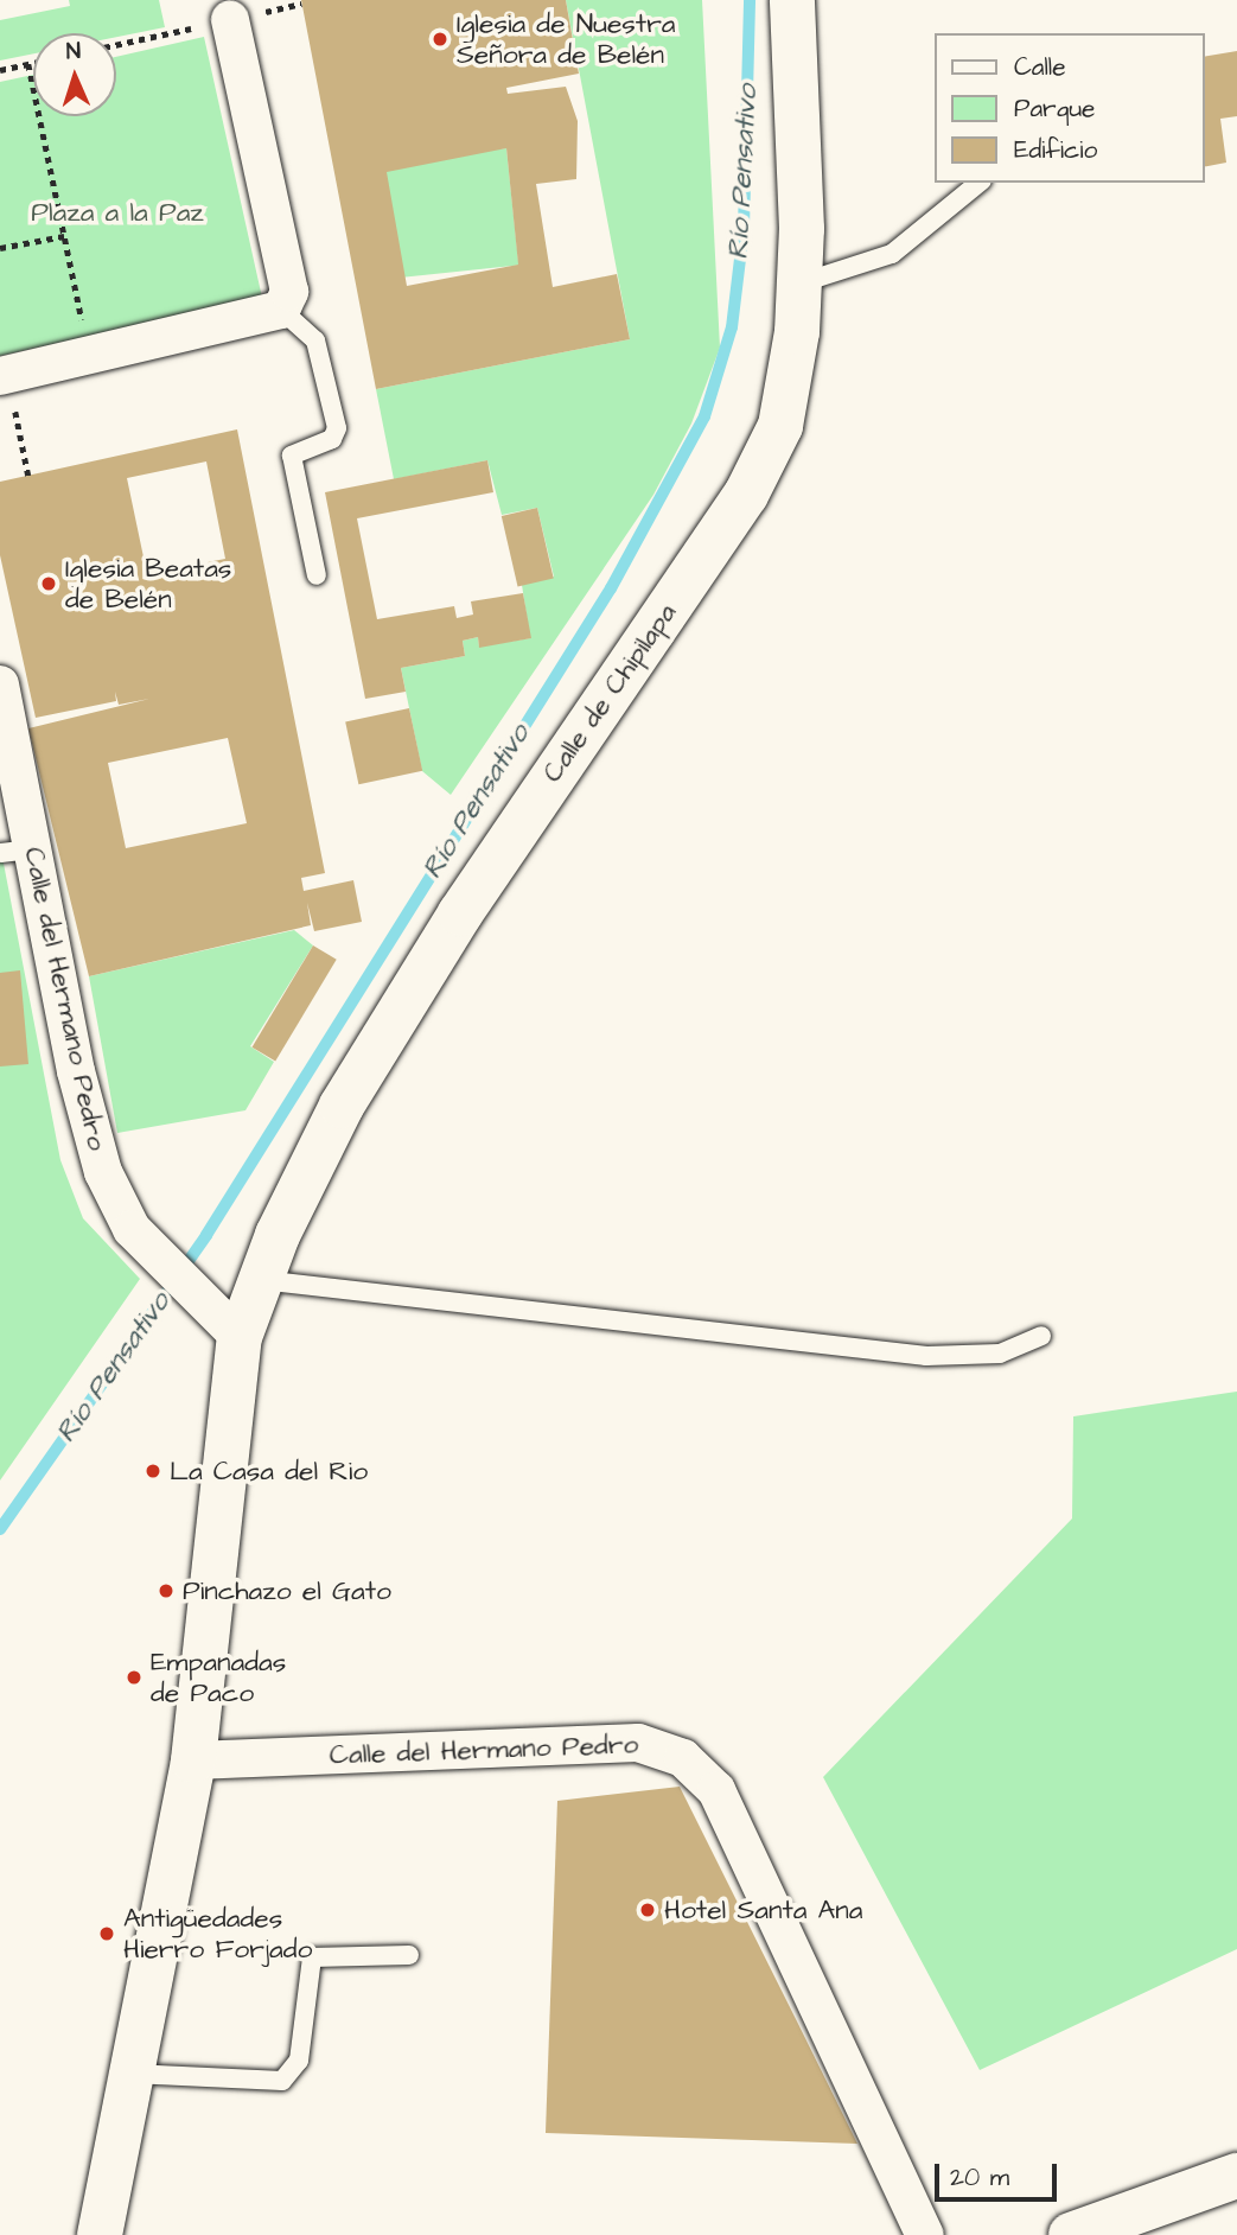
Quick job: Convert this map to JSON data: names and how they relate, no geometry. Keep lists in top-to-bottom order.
{
  "streets": {
    "main road": ["Calle de Chipilapa"],
    "street": ["Calle del Hermano Pedro"]
  },
  "crossings": [
    ["Calle de Chipilapa", "Calle del Hermano Pedro"]
  ],
  "water": ["Río Pensativo"],
  "parks": ["Plaza a la Paz"],
  "places": [
    "Iglesia de Nuestra Señora de Belén",
    "Iglesia Beatas de Belén",
    "La Casa del Rio",
    "Pinchazo el Gato",
    "Empanadas de Paco",
    "Hotel Santa Ana",
    "Antigüedades Hierro Forjado"
  ],
  "legend": ["Calle", "Parque", "Edificio"],
  "scale_bar": "20 m",
  "north": "top"
}
